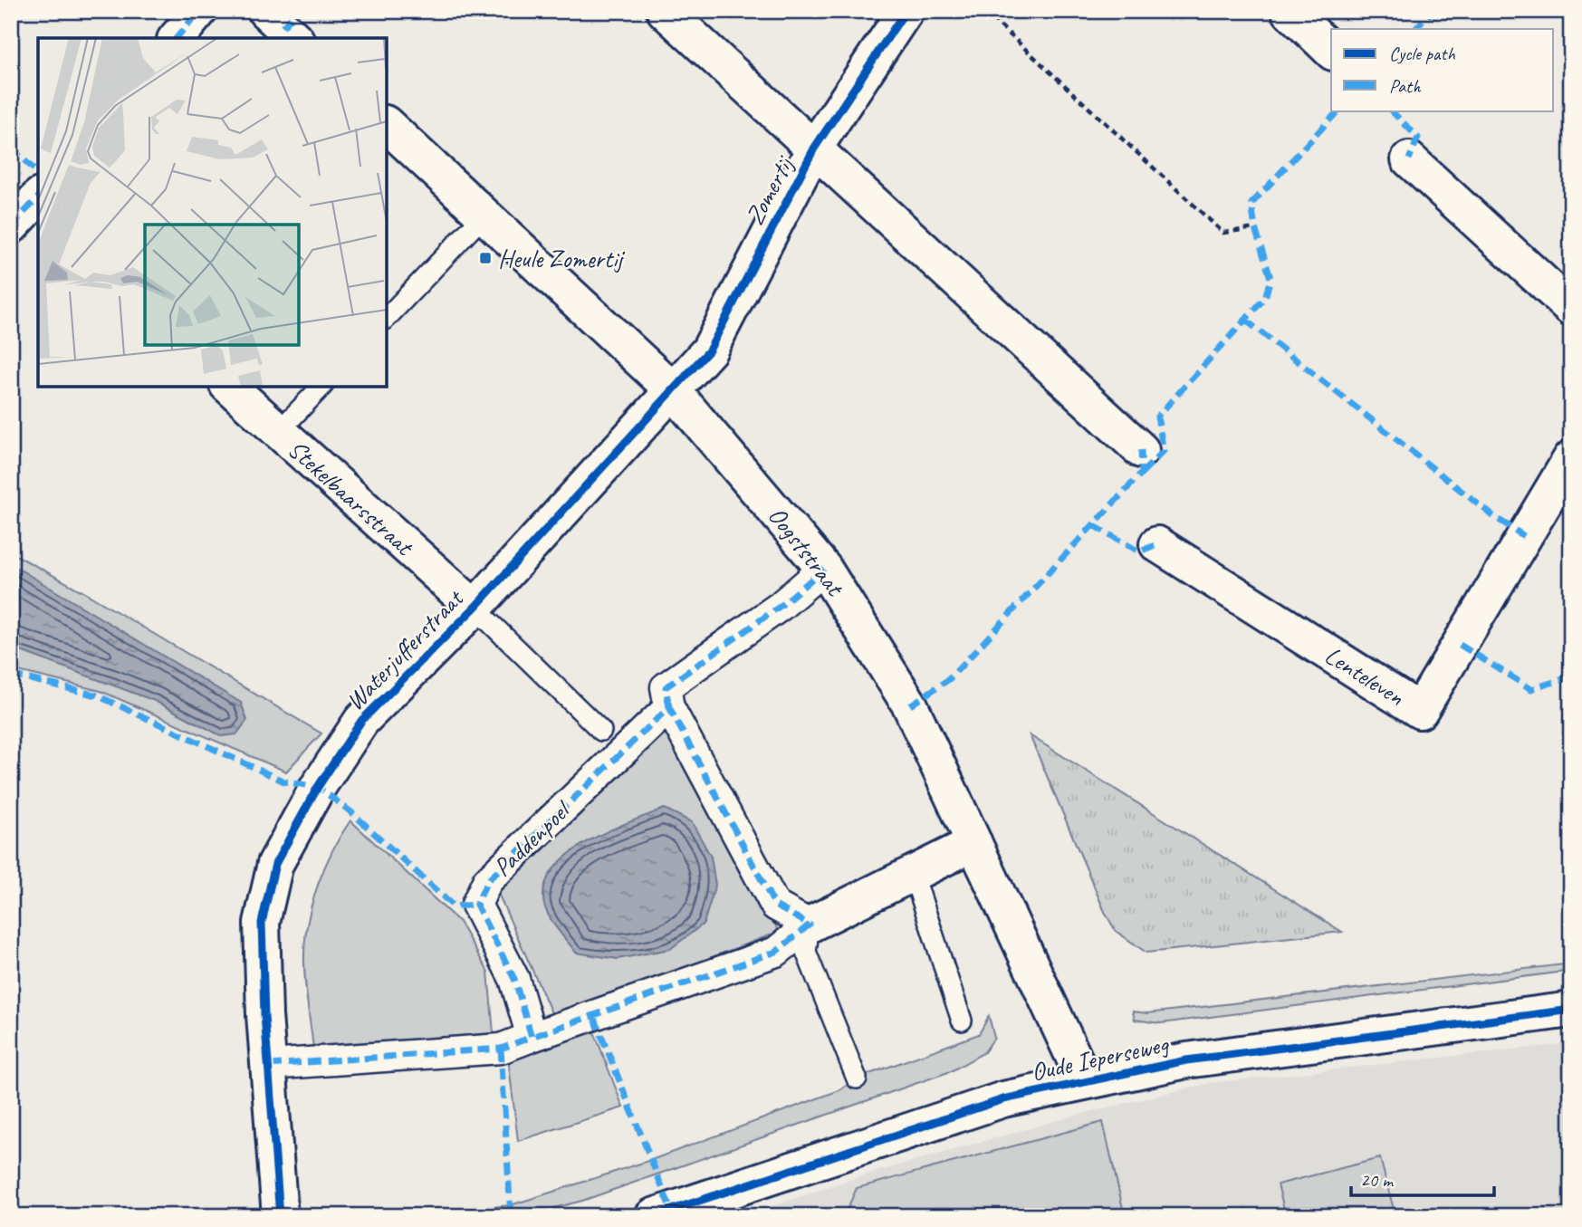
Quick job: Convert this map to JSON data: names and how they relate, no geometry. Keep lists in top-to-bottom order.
{
  "streets": {
    "street": [
      "Zomertij",
      "Stekelbaarsstraat",
      "Oogststraat",
      "Waterjufferstraat",
      "Lenteleven",
      "Paddenpoel",
      "Oude Ieperseweg"
    ]
  },
  "crossings": [
    ["Zomertij", "Oogststraat"],
    ["Zomertij", "Waterjufferstraat"],
    ["Stekelbaarsstraat", "Waterjufferstraat"],
    ["Oogststraat", "Waterjufferstraat"],
    ["Oogststraat", "Oude Ieperseweg"]
  ],
  "places": {
    "transit": ["Heule Zomertij"]
  },
  "legend": ["Cycle path", "Path"],
  "scale_bar": "20 m"
}
